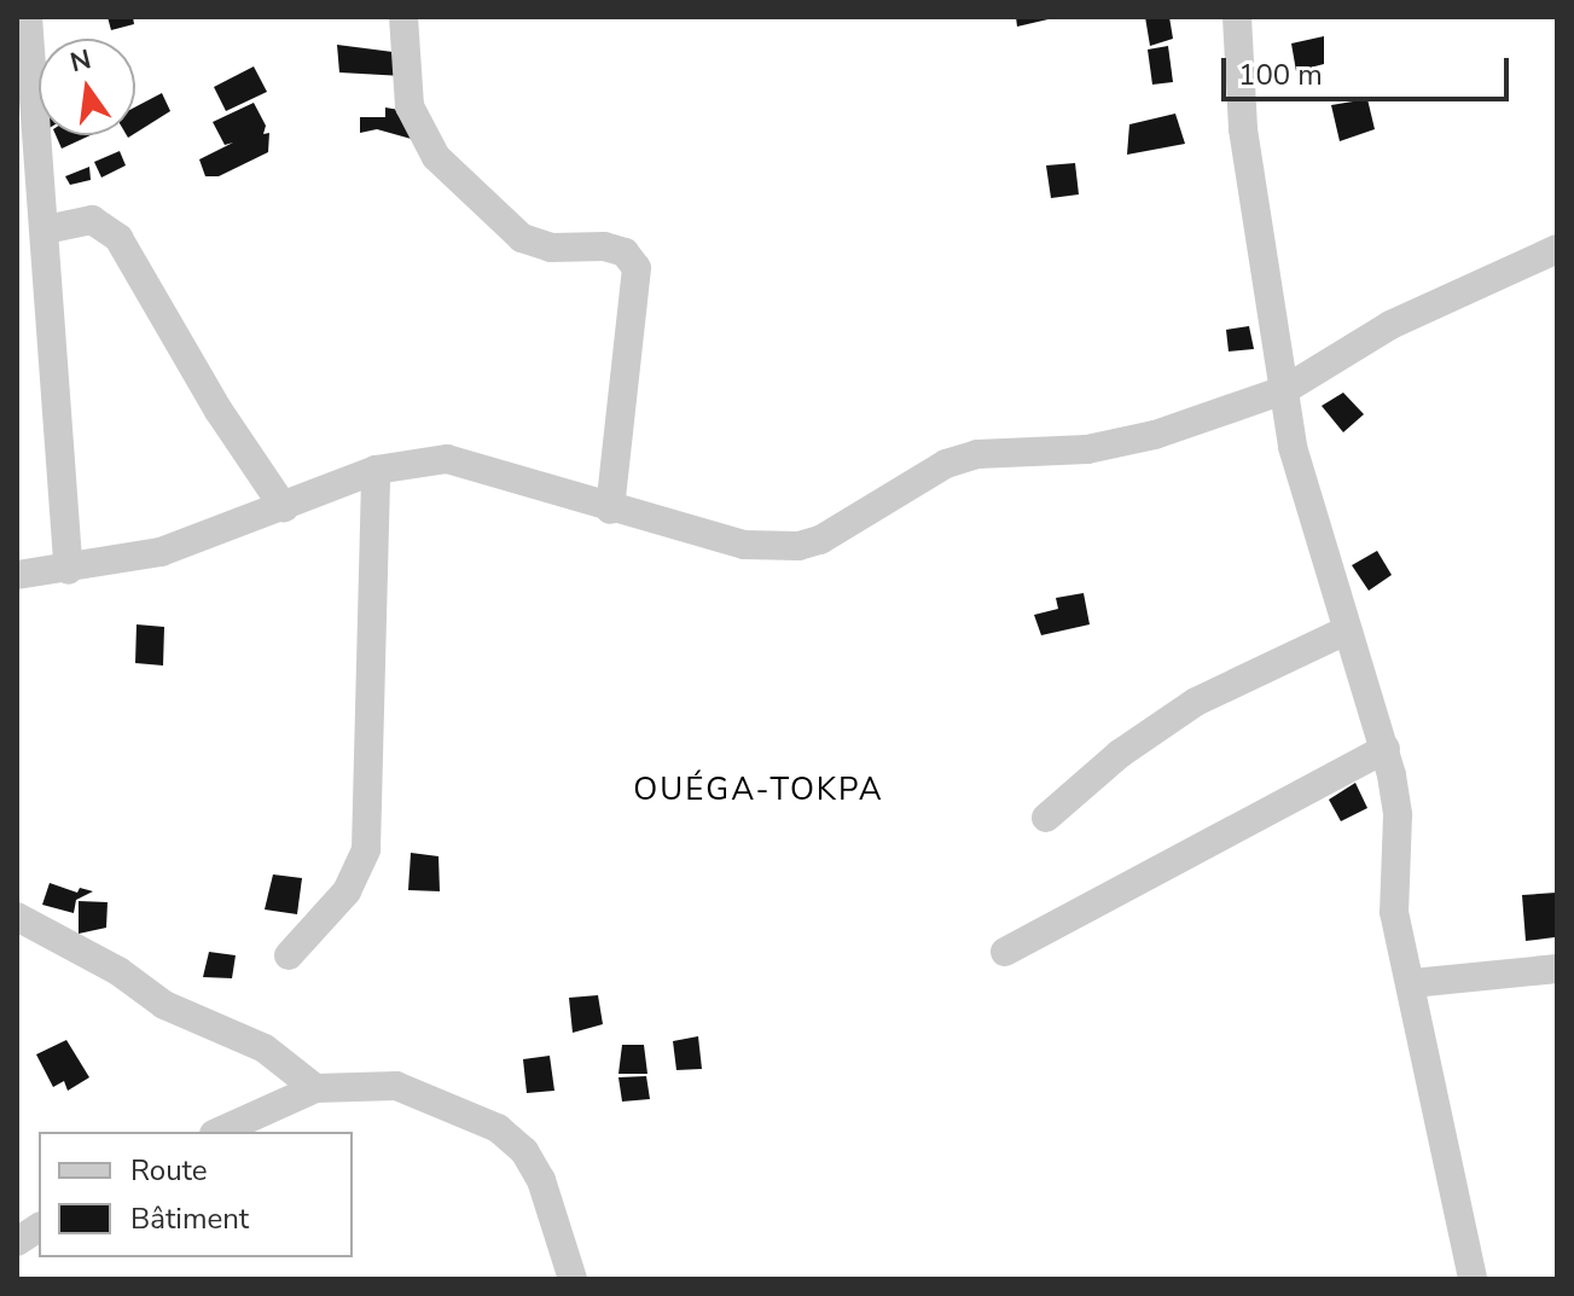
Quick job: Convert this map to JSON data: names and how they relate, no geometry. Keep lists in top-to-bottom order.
{
  "districts": ["OUÉGA-TOKPA"],
  "legend": ["Route", "Bâtiment"],
  "scale_bar": "100 m",
  "north": "top"
}
